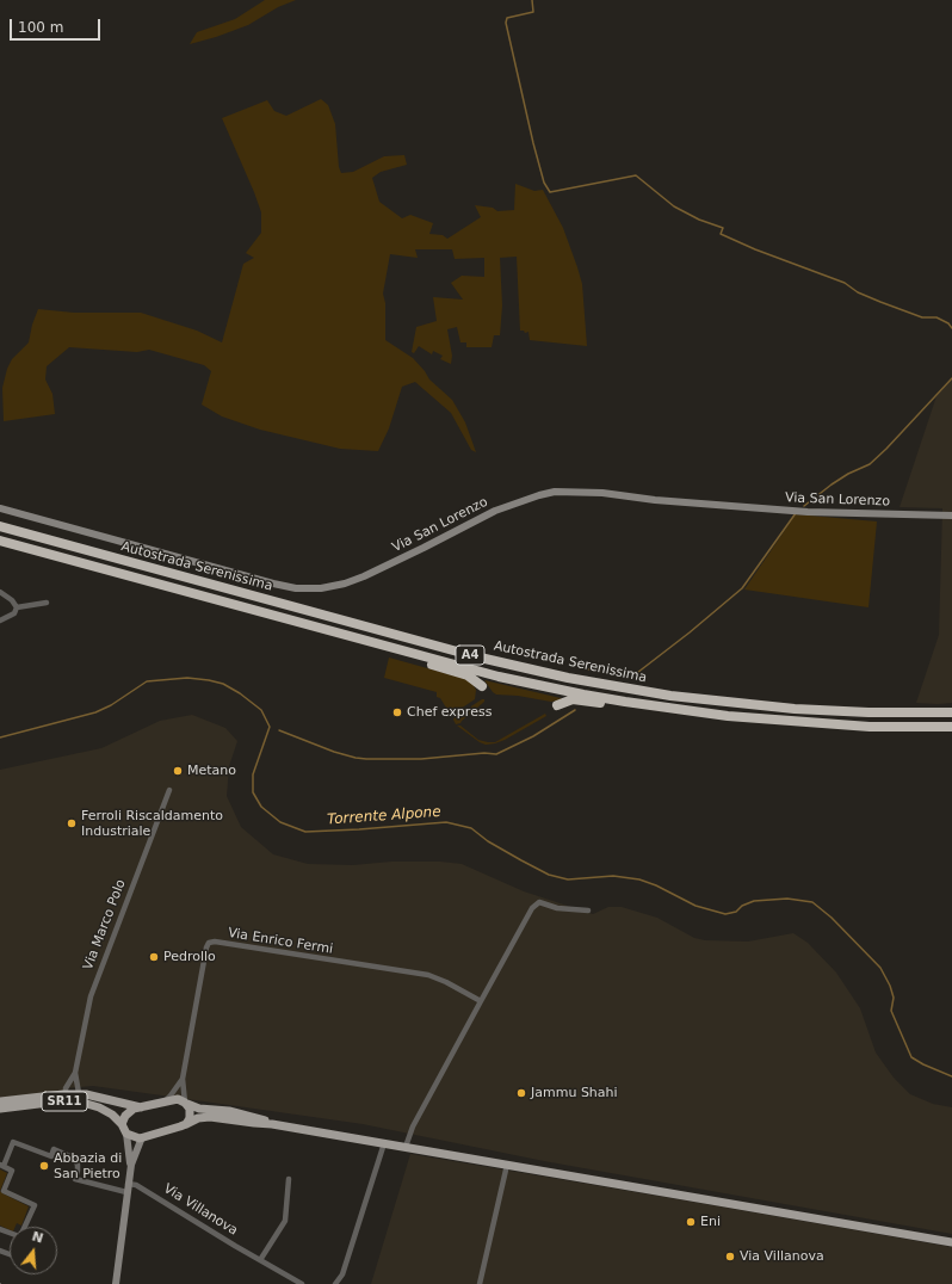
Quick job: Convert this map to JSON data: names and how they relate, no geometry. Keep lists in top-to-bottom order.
{
  "streets": {
    "highway": ["Autostrada Serenissima", "A4"],
    "main road": ["SR11"],
    "street": [
      "Via San Lorenzo",
      "Via Marco Polo",
      "Via Enrico Fermi",
      "Via Villanova"
    ]
  },
  "crossings": [
    ["Via Marco Polo", "SR11"]
  ],
  "water": ["Torrente Alpone"],
  "places": [
    "Chef express",
    "Metano",
    "Ferroli Riscaldamento Industriale",
    "Pedrollo",
    "Jammu Shahi",
    "Abbazia di San Pietro",
    "Eni",
    "Via Villanova"
  ],
  "scale_bar": "100 m",
  "north": "top"
}
